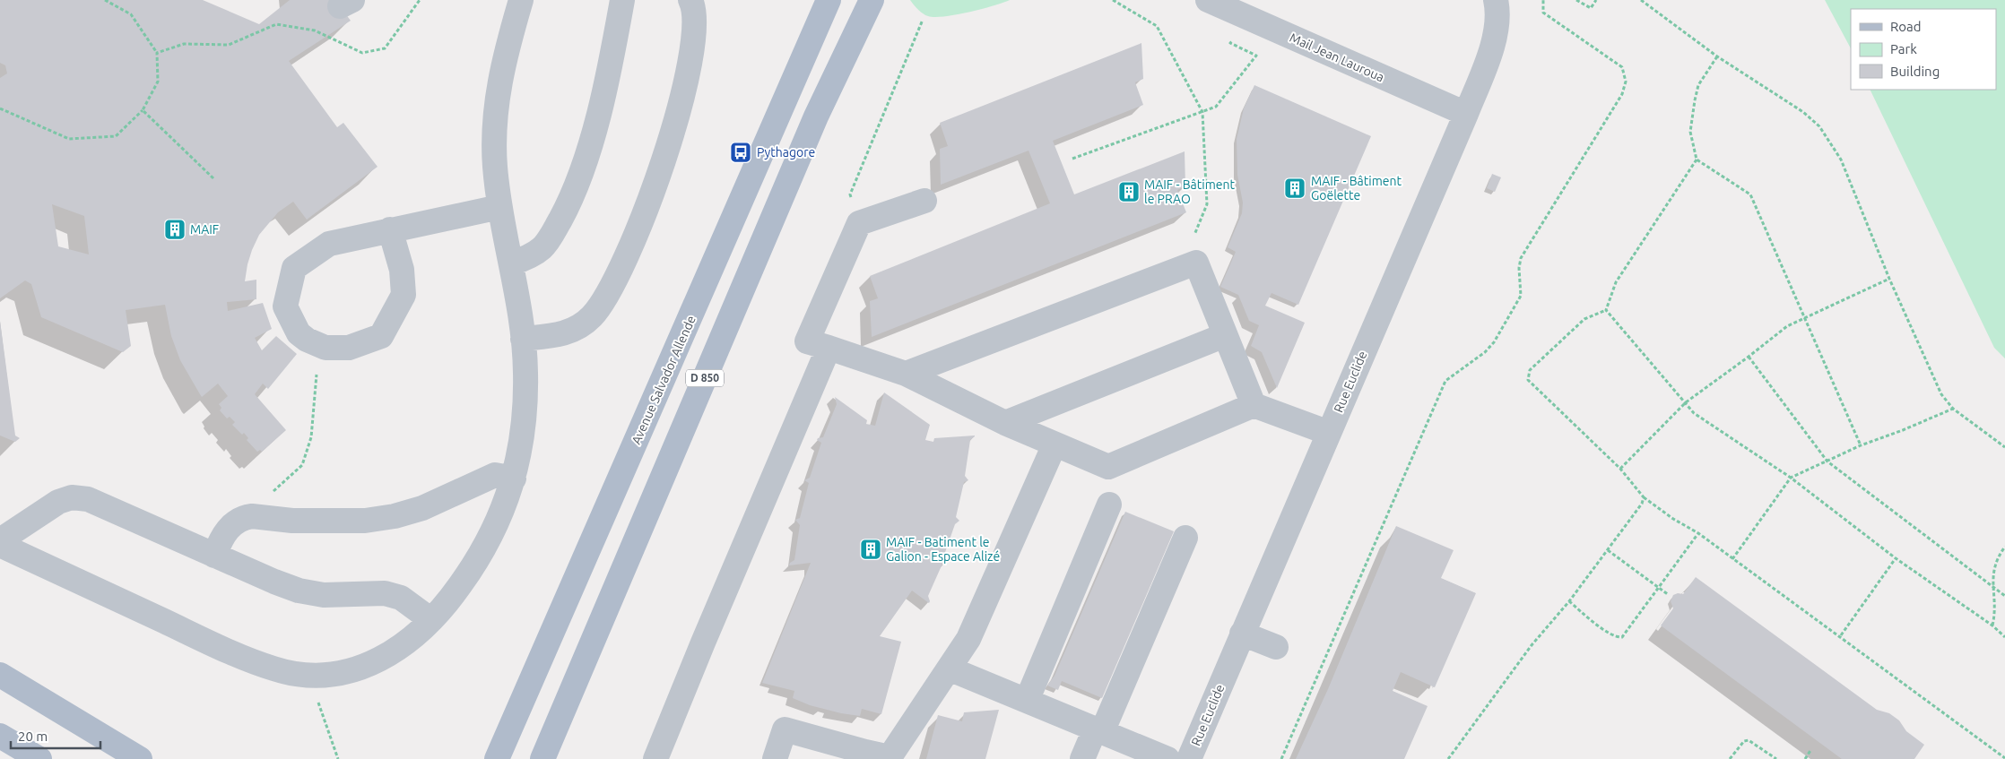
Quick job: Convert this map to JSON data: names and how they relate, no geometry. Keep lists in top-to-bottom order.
{
  "streets": {
    "main road": ["D 850", "Avenue Salvador Allende"],
    "street": ["Mail Jean Lauroua", "Rue Euclide"]
  },
  "crossings": [
    ["Mail Jean Lauroua", "Rue Euclide"]
  ],
  "places": {
    "bus stop": ["Pythagore"],
    "building": [
      "MAIF - Bâtiment Goëlette",
      "MAIF - Bâtiment le PRAO",
      "MAIF",
      "MAIF - Batiment le Galion - Espace Alizé"
    ]
  },
  "legend": ["Road", "Park", "Building"],
  "scale_bar": "20 m"
}
